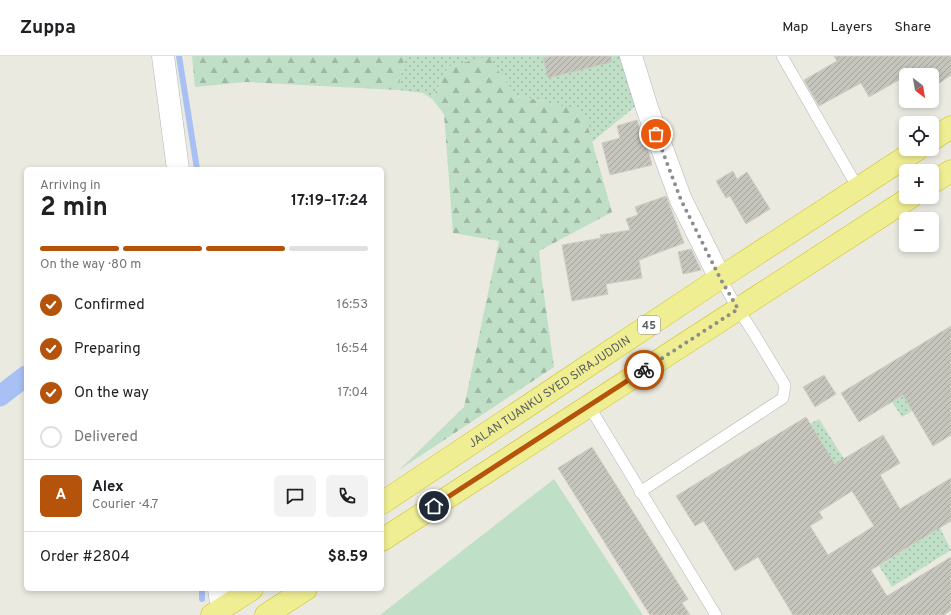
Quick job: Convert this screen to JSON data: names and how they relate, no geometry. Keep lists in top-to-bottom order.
{
  "streets": {
    "highway": ["45", "JALAN TUANKU SYED SIRAJUDDIN"]
  },
  "north": "bottom right",
  "page": {
    "header": "Zuppa",
    "nav": ["Map", "Layers", "Share"],
    "map_buttons": ["+", "−"],
    "heading": ["2 min", "Arriving in", "17:19–17:24"],
    "panel": [
      "Alex",
      "Courier · 4.7",
      "Order #2804",
      "$8.59"
    ],
    "bar": "On the way · 80 m",
    "list": [
      ["Confirmed", "16:53"],
      ["Preparing", "16:54"],
      ["On the way", "17:04"],
      "Delivered"
    ],
    "round": "A"
  }
}
